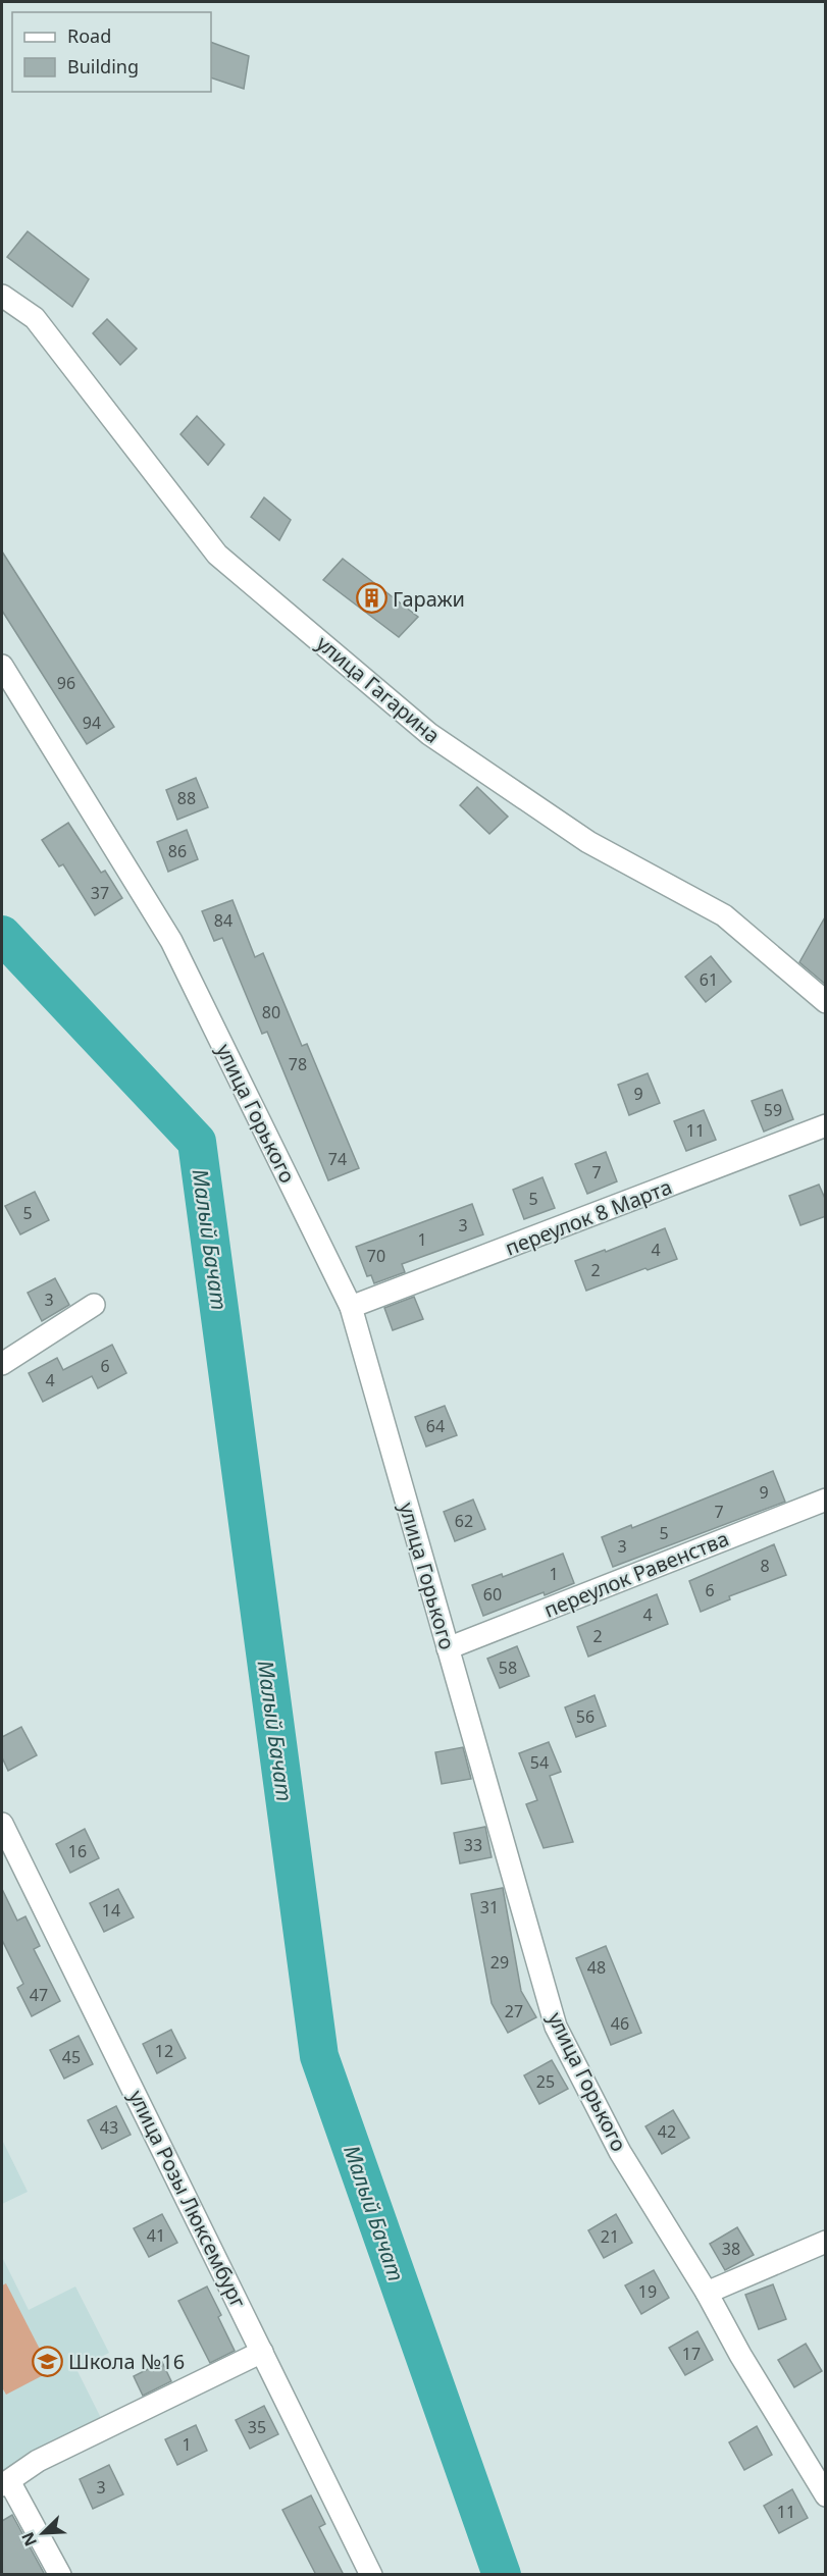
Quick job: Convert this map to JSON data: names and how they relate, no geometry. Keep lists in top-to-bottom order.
{
  "streets": {
    "street": [
      "улица Гагарина",
      "улица Горького",
      "переулок 8 Марта",
      "переулок Равенства",
      "улица Розы Люксембург"
    ]
  },
  "crossings": [
    ["улица Горького", "переулок 8 Марта"],
    ["улица Горького", "переулок Равенства"]
  ],
  "water": ["Малый Бачат"],
  "places": {
    "building": ["Гаражи"],
    "school or university": ["Школа №16"]
  },
  "house_numbers": [
    "96",
    "94",
    "88",
    "86",
    "37",
    "84",
    "61",
    "80",
    "78",
    "9",
    "59",
    "11",
    "74",
    "7",
    "5",
    "5",
    "3",
    "1",
    "4",
    "70",
    "2",
    "3",
    "6",
    "4",
    "64",
    "9",
    "7",
    "62",
    "5",
    "3",
    "8",
    "1",
    "6",
    "60",
    "4",
    "2",
    "58",
    "56",
    "54",
    "33",
    "16",
    "31",
    "14",
    "29",
    "48",
    "47",
    "27",
    "46",
    "12",
    "45",
    "25",
    "43",
    "42",
    "41",
    "21",
    "38",
    "19",
    "17",
    "35",
    "1",
    "3",
    "11"
  ],
  "legend": ["Road", "Building"],
  "north": "bottom left"
}
